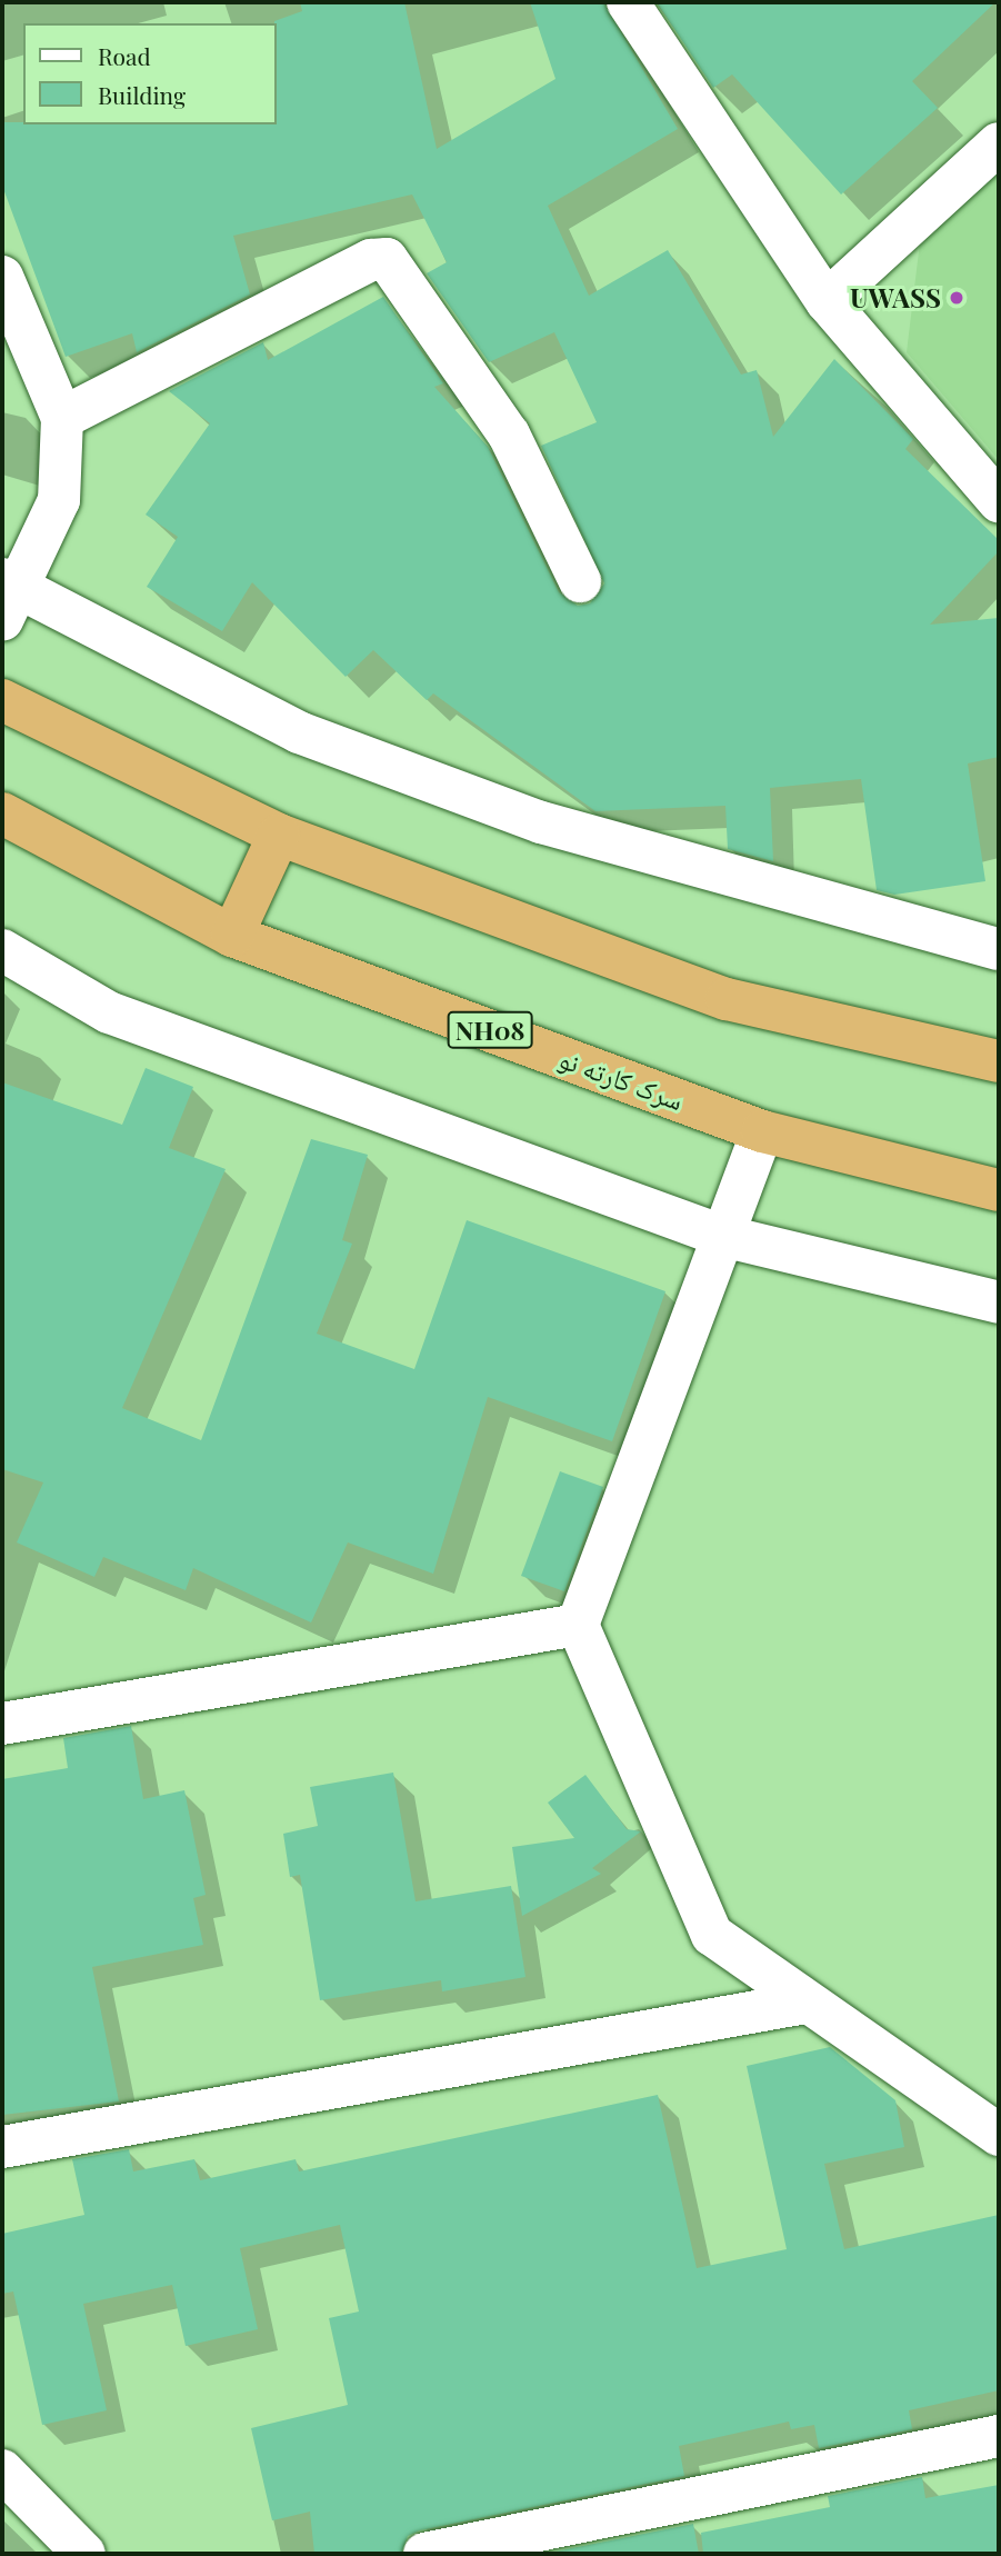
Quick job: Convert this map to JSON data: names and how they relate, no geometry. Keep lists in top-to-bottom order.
{
  "streets": {
    "highway": ["NH08", "سرک کارته نو"]
  },
  "places": ["UWASS"],
  "legend": ["Road", "Building"]
}
